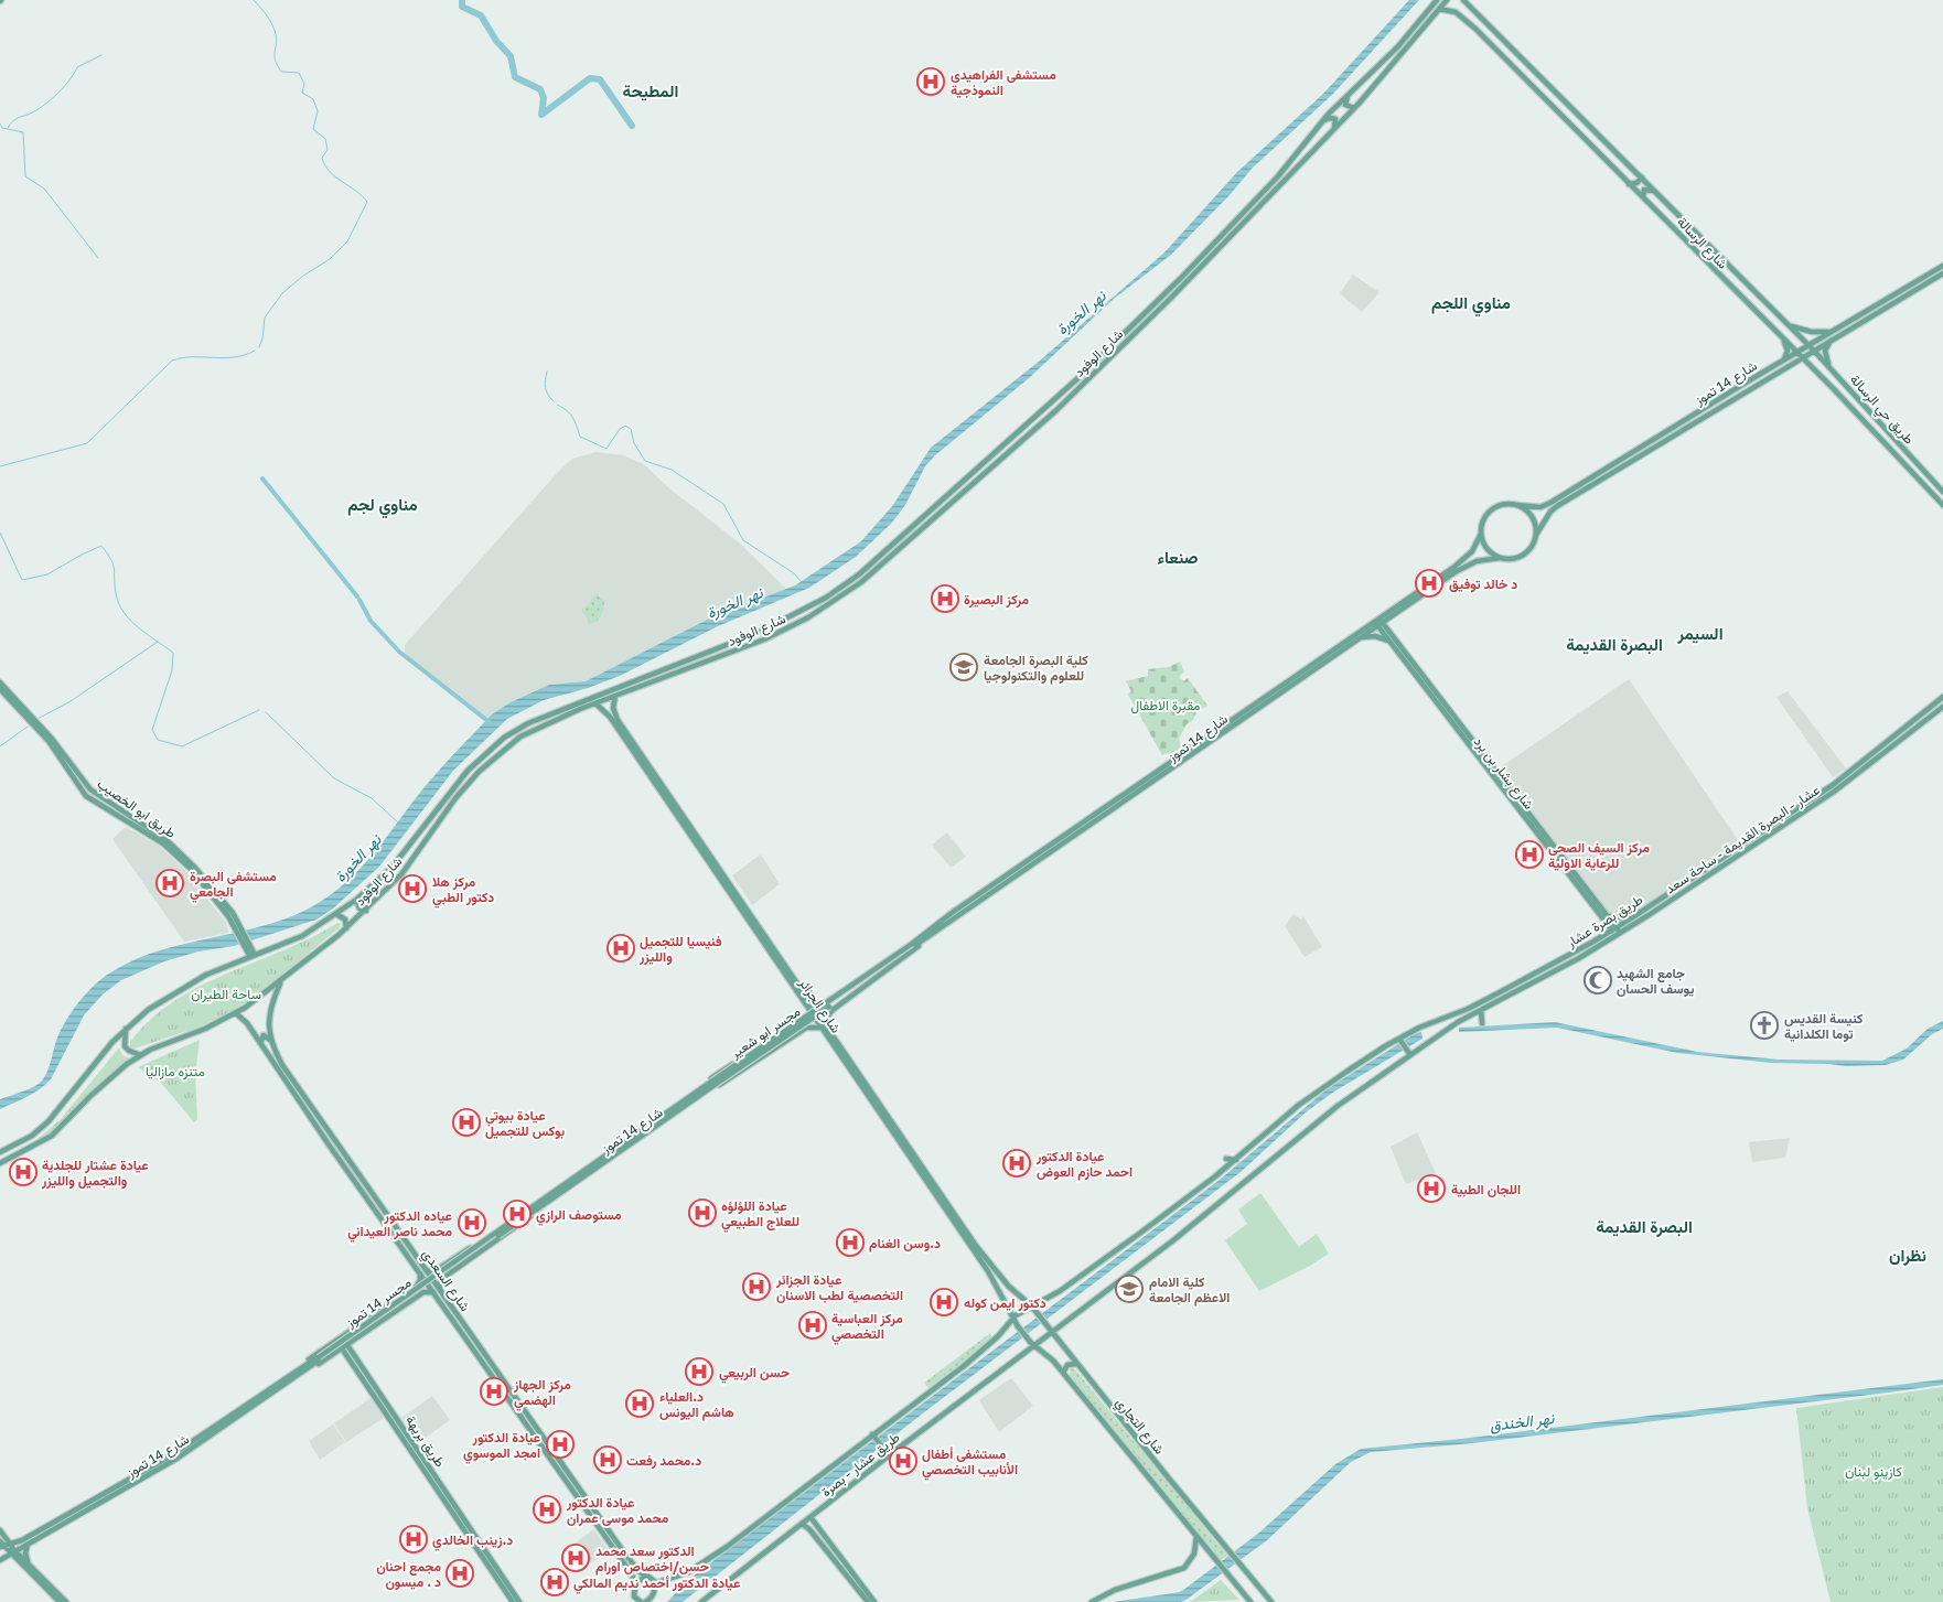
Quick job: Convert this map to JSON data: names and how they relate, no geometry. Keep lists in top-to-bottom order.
{
  "streets": {
    "main road": [
      "شارع الرسالة",
      "شارع الوفود",
      "شارع 14 تموز",
      "طريق حي الرسالة",
      "شارع بشار بن برد",
      "طريق ابو الخصيب",
      "عشار - البصرة القديمة - ساحة سعد",
      "طريق بصرة عشار",
      "شارع الجزائر",
      "مجسر ابو شعير",
      "شارع السعدي",
      "مجسر 14 تموز",
      "شارع التجاري",
      "طريق بريهة",
      "طريق عشار - بصرة"
    ]
  },
  "crossings": [
    ["شارع الرسالة", "شارع الوفود"],
    ["شارع الرسالة", "شارع 14 تموز"],
    ["شارع الرسالة", "طريق حي الرسالة"],
    ["شارع الوفود", "طريق ابو الخصيب"],
    ["شارع الوفود", "شارع الجزائر"],
    ["شارع الوفود", "شارع السعدي"],
    ["شارع 14 تموز", "طريق حي الرسالة"],
    ["شارع 14 تموز", "شارع بشار بن برد"],
    ["شارع 14 تموز", "مجسر ابو شعير"],
    ["شارع 14 تموز", "مجسر 14 تموز"],
    ["شارع بشار بن برد", "عشار - البصرة القديمة - ساحة سعد"],
    ["شارع بشار بن برد", "طريق بصرة عشار"],
    ["عشار - البصرة القديمة - ساحة سعد", "طريق عشار - بصرة"],
    ["طريق بصرة عشار", "شارع الجزائر"],
    ["طريق بصرة عشار", "شارع السعدي"],
    ["شارع الجزائر", "شارع التجاري"],
    ["شارع التجاري", "طريق عشار - بصرة"]
  ],
  "districts": [
    "المطيحة",
    "مناوي اللجم",
    "مناوي لجم",
    "صنعاء",
    "السيمر",
    "البصرة القديمة",
    "البصرة القديمة",
    "نظران"
  ],
  "water": ["نهر الخورة", "نهر الخندق"],
  "parks": [
    "مقبرة الاطفال",
    "ساحة الطيران",
    "متنزه مازاليا",
    "كازينو لبنان"
  ],
  "places": {
    "hospital": [
      "مستشفى الفراهيدي النموذجية",
      "د خالد توفيق",
      "مركز البصيرة",
      "مركز السيف الصحي للرعاية الاولية",
      "مستشفى البصرة الجامعي",
      "مركز هلا دكتور الطبي",
      "فنيسيا للتجميل والليزر",
      "عيادة بيوتي بوكس للتجميل",
      "عيادة الدكتور احمد حازم العوض",
      "عيادة عشتار للجلدية والتجميل والليزر",
      "اللجان الطبية",
      "عيادة اللؤلؤه للعلاج الطبيعي",
      "مستوصف الرازي",
      "عياده الدكتور محمد ناصر العيداني",
      "د.وسن الغنام",
      "عيادة الجزائر التخصصية لطب الاسنان",
      "دكتور ايمن كوله",
      "مركز العباسية التخصصي",
      "حسن الربيعي",
      "مركز الجهاز الهضمي",
      "د.العلياء هاشم اليونس",
      "عيادة الدكتور امجد الموسوي",
      "د.محمد رفعت",
      "مستشفى أطفال الأنابيب التخصصي",
      "عيادة الدكتور محمد موسى عمران",
      "د.زينب الخالدي",
      "الدكتور سعد محمد حسن/اختصاص اورام",
      "مجمع احنان د . ميسون",
      "عيادة الدكتور أحمد نديم المالكي"
    ],
    "school or university": ["كلية البصرة الجامعة للعلوم والتكنولوجيا", "كلية الامام الاعظم الجامعة"],
    "mosque": ["جامع الشهيد يوسف الحسان"],
    "church": ["كنيسة القديس توما الكلدانية"]
  }
}
